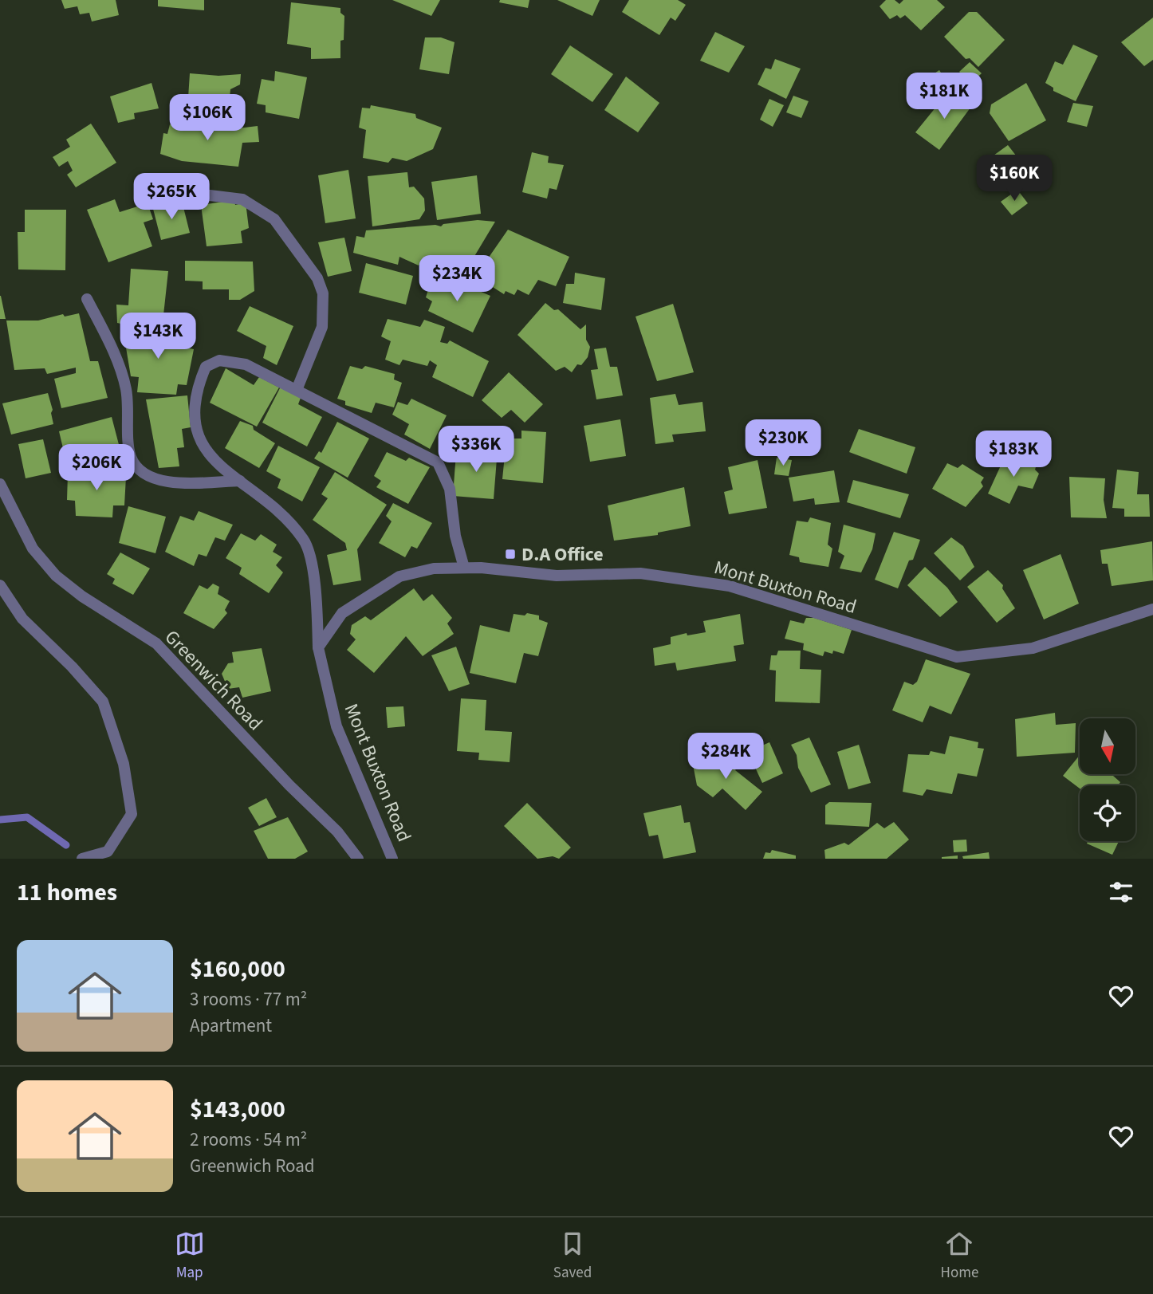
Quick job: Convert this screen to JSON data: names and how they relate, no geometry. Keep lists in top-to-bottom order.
{
  "streets": {
    "street": ["Mont Buxton Road", "Greenwich Road"]
  },
  "places": {
    "transit": ["D.A Office"]
  },
  "north": "bottom",
  "page": {
    "price": [
      "$181K",
      "$106K",
      "$160K",
      "$265K",
      "$234K",
      "$143K",
      "$230K",
      "$336K",
      "$183K",
      "$206K",
      "$284K"
    ],
    "heading": "11 homes",
    "list": [
      {
        "name": "$160,000",
        "note": "3 rooms · 77 m² · Apartment"
      },
      {
        "name": "$143,000",
        "note": "2 rooms · 54 m² · Greenwich Road"
      }
    ],
    "tabs": ["Map", "Saved", "Home"]
  }
}
